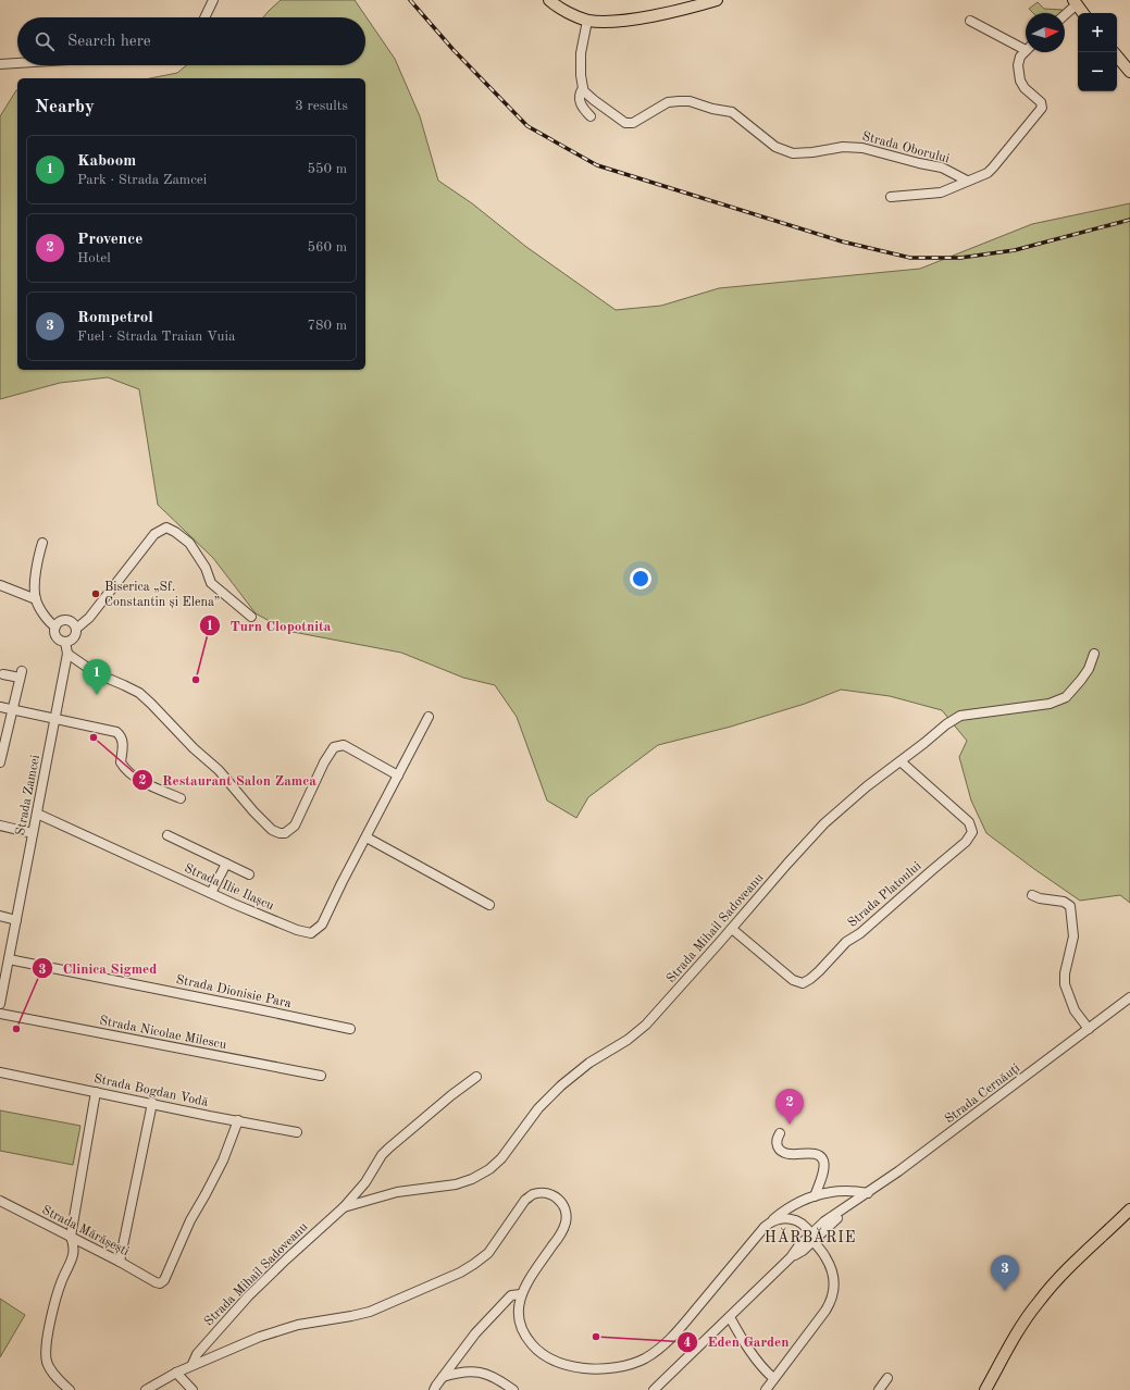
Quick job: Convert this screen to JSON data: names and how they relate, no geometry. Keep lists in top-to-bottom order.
{
  "streets": {
    "street": [
      "Strada Oborului",
      "Strada Zamcei",
      "Strada Ilie Ilașcu",
      "Strada Platoului",
      "Strada Mihail Sadoveanu",
      "Strada Dionisie Para",
      "Strada Nicolae Milescu",
      "Strada Bogdan Vodă",
      "Strada Cernăuți",
      "Strada Mărășești"
    ]
  },
  "crossings": [
    ["Strada Zamcei", "Strada Ilie Ilașcu"],
    ["Strada Zamcei", "Strada Dionisie Para"],
    ["Strada Platoului", "Strada Mihail Sadoveanu"],
    ["Strada Bogdan Vodă", "Strada Mărășești"]
  ],
  "districts": ["HĂRBĂRIE"],
  "places": [
    "Biserica „Sf. Constantin și Elena”",
    "Turn Clopotnita",
    "Restaurant Salon Zamca",
    "Clinica Sigmed",
    "Eden Garden"
  ],
  "north": "right",
  "page": {
    "map_buttons": ["+", "−"],
    "search": "Search here",
    "heading": ["Nearby", "3 results"],
    "list": [
      {
        "mark": "1",
        "name": "Kaboom",
        "note": "Park · Strada Zamcei",
        "value": "550 m"
      },
      {
        "mark": "2",
        "name": "Provence",
        "note": "Hotel",
        "value": "560 m"
      },
      {
        "mark": "3",
        "name": "Rompetrol",
        "note": "Fuel · Strada Traian Vuia",
        "value": "780 m"
      }
    ],
    "pins": ["1", "2", "3"]
  }
}
